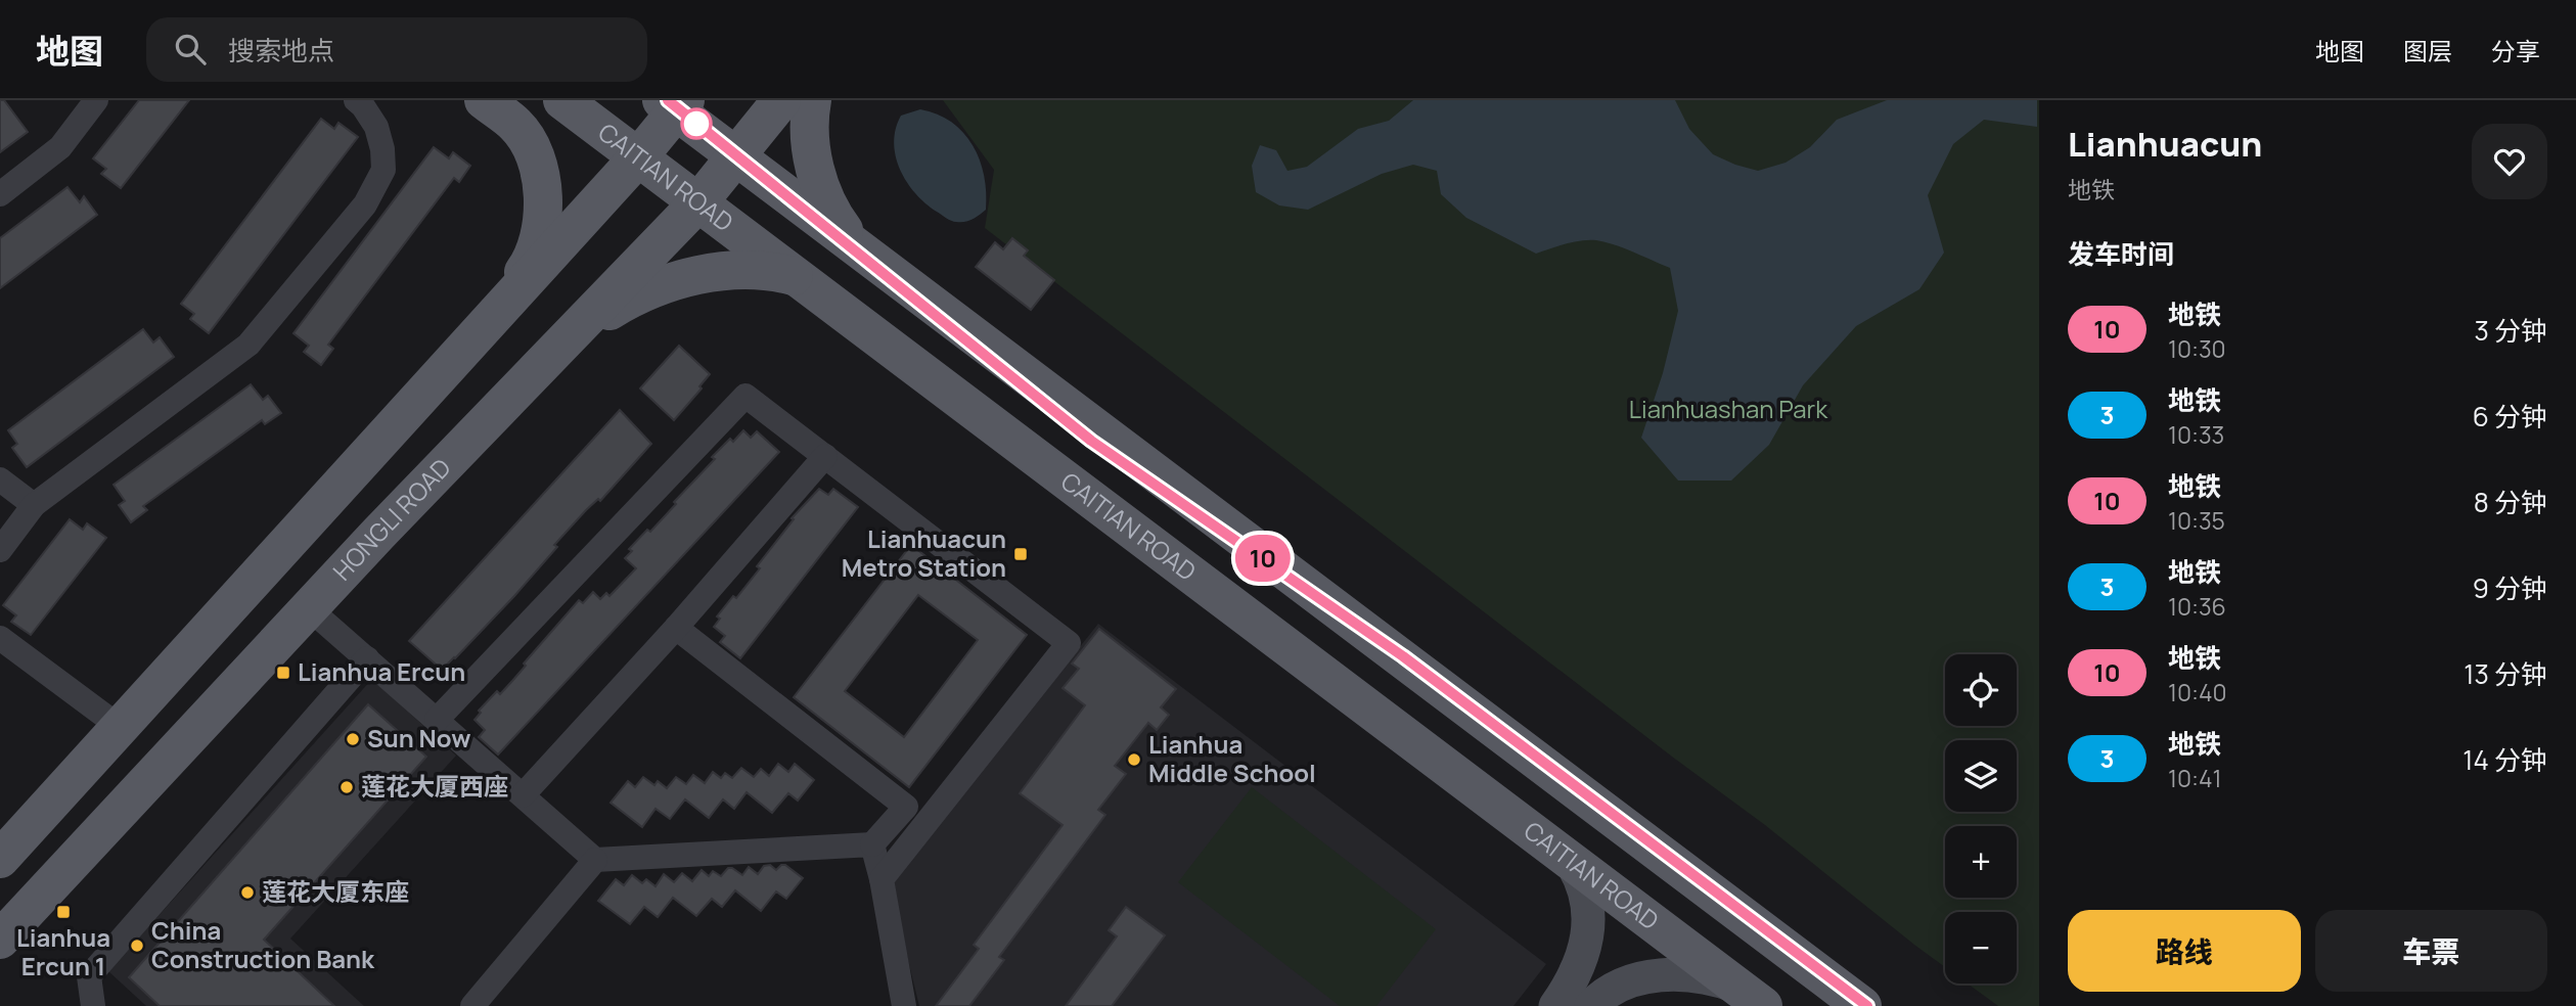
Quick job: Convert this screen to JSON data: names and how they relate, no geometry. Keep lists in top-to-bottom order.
{
  "streets": {
    "main road": ["CAITIAN ROAD", "HONGLI ROAD"]
  },
  "crossings": [
    ["CAITIAN ROAD", "HONGLI ROAD"]
  ],
  "parks": ["Lianhuashan Park"],
  "places": {
    "transit": ["Lianhuacun Metro Station", "Lianhua Ercun", "Lianhua Ercun 1"],
    "other": [
      "Sun Now",
      "Lianhua Middle School",
      "莲花大厦西座",
      "莲花大厦东座",
      "China Construction Bank"
    ]
  },
  "lines": ["metro line 10"],
  "page": {
    "header": "地图",
    "search": "搜索地点",
    "nav": ["地图", "图层", "分享"],
    "on_map": "10",
    "heading": [
      ["Lianhuacun", "地铁"],
      "发车时间"
    ],
    "list": [
      {
        "mark": "10",
        "name": "地铁",
        "note": "10:30",
        "value": "3 分钟"
      },
      {
        "mark": "3",
        "name": "地铁",
        "note": "10:33",
        "value": "6 分钟"
      },
      {
        "mark": "10",
        "name": "地铁",
        "note": "10:35",
        "value": "8 分钟"
      },
      {
        "mark": "3",
        "name": "地铁",
        "note": "10:36",
        "value": "9 分钟"
      },
      {
        "mark": "10",
        "name": "地铁",
        "note": "10:40",
        "value": "13 分钟"
      },
      {
        "mark": "3",
        "name": "地铁",
        "note": "10:41",
        "value": "14 分钟"
      }
    ],
    "map_buttons": ["+", "−"],
    "buttons": ["路线", "车票"]
  }
}
